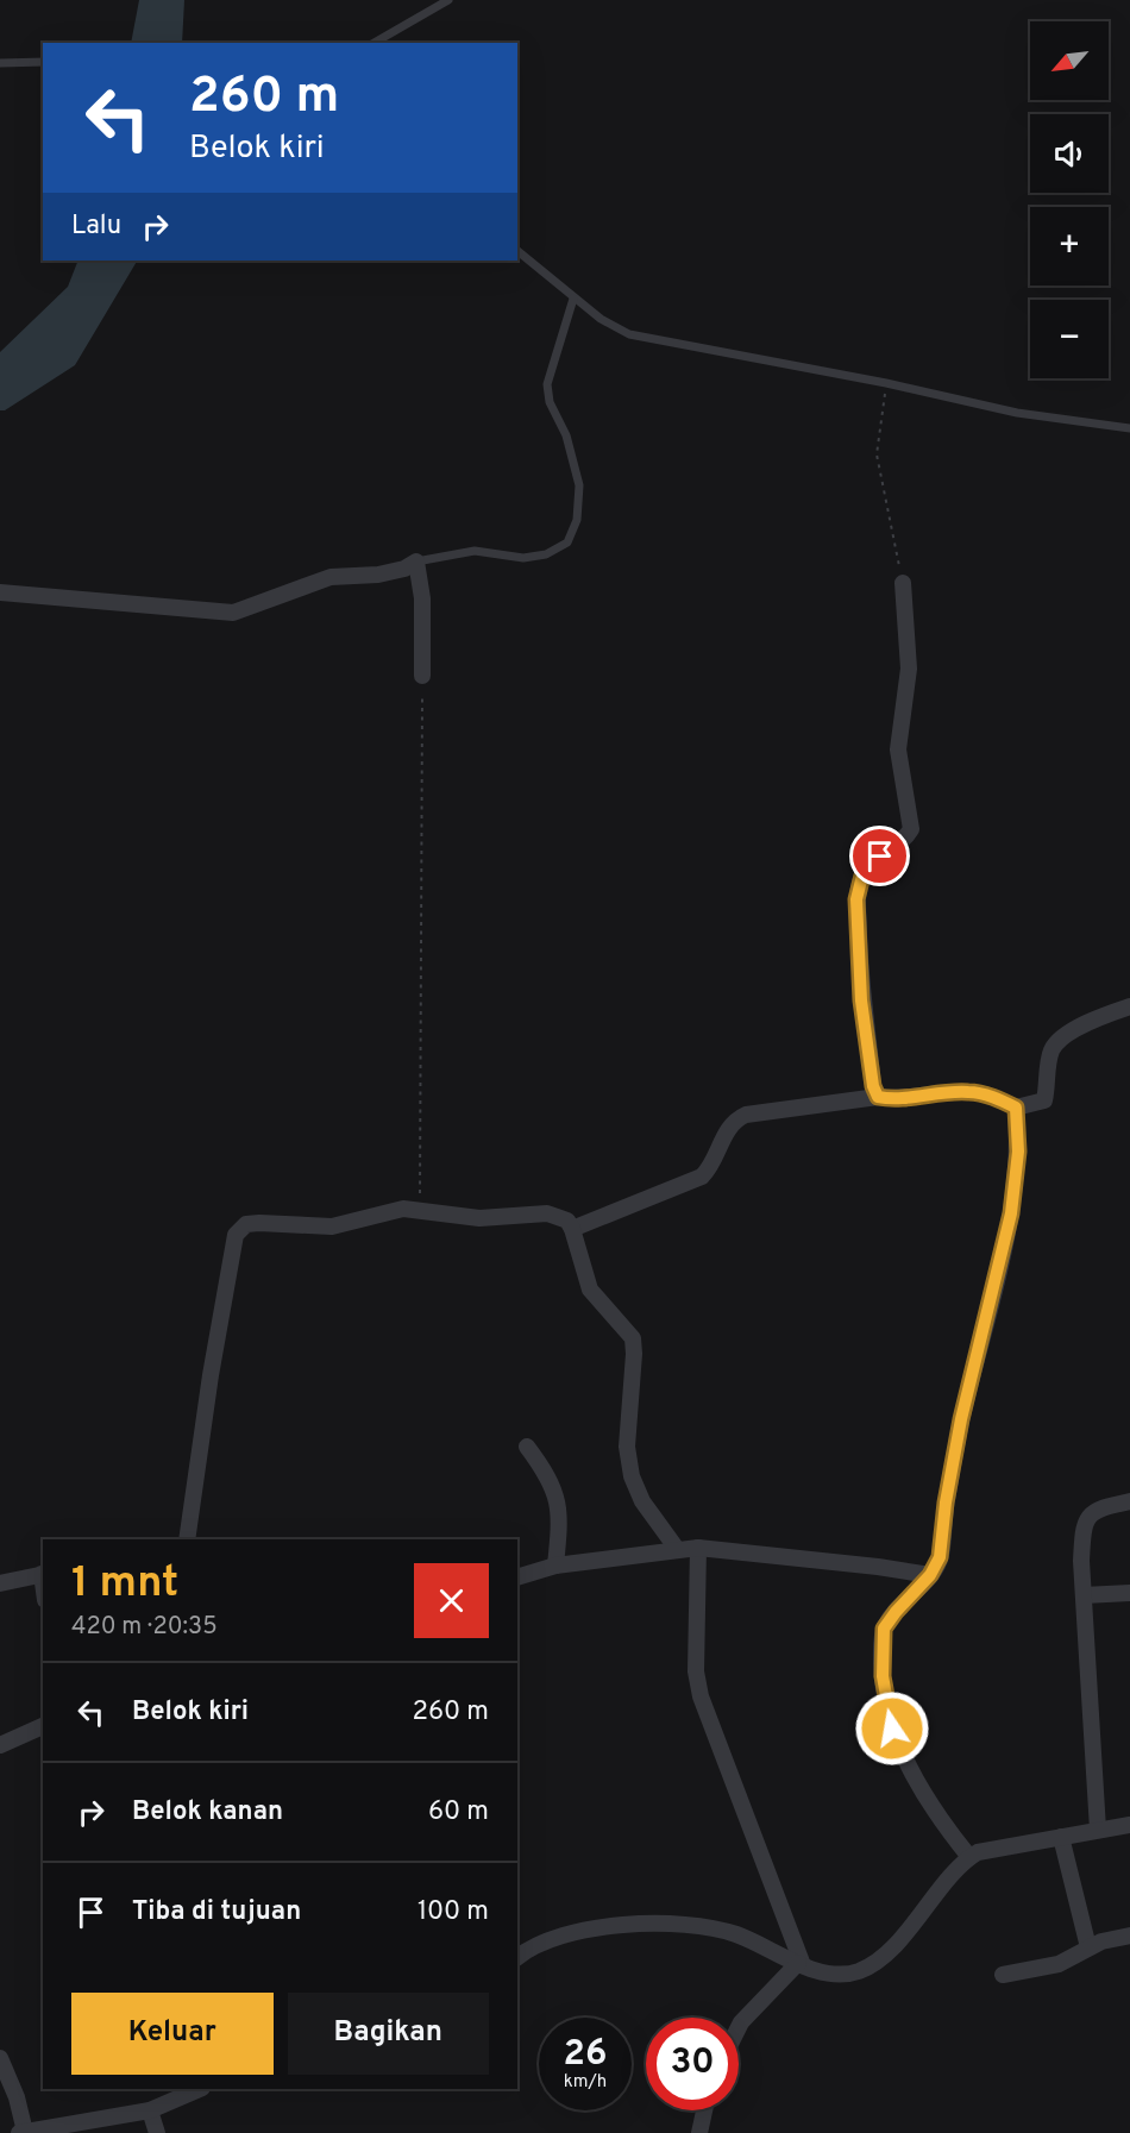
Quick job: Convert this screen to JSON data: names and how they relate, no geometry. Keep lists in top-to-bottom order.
{
  "north": "bottom left",
  "page": {
    "map_buttons": ["+", "−"],
    "turn": ["260 m", "Belok kiri"],
    "then": "Lalu",
    "heading": ["1 mnt", "420 m · 20:35"],
    "list": [
      {
        "name": "Belok kiri",
        "value": "260 m"
      },
      {
        "name": "Belok kanan",
        "value": "60 m"
      },
      {
        "name": "Tiba di tujuan",
        "value": "100 m"
      }
    ],
    "buttons": ["Keluar", "Bagikan"],
    "speed": "26 km/h",
    "limit": "30"
  }
}
